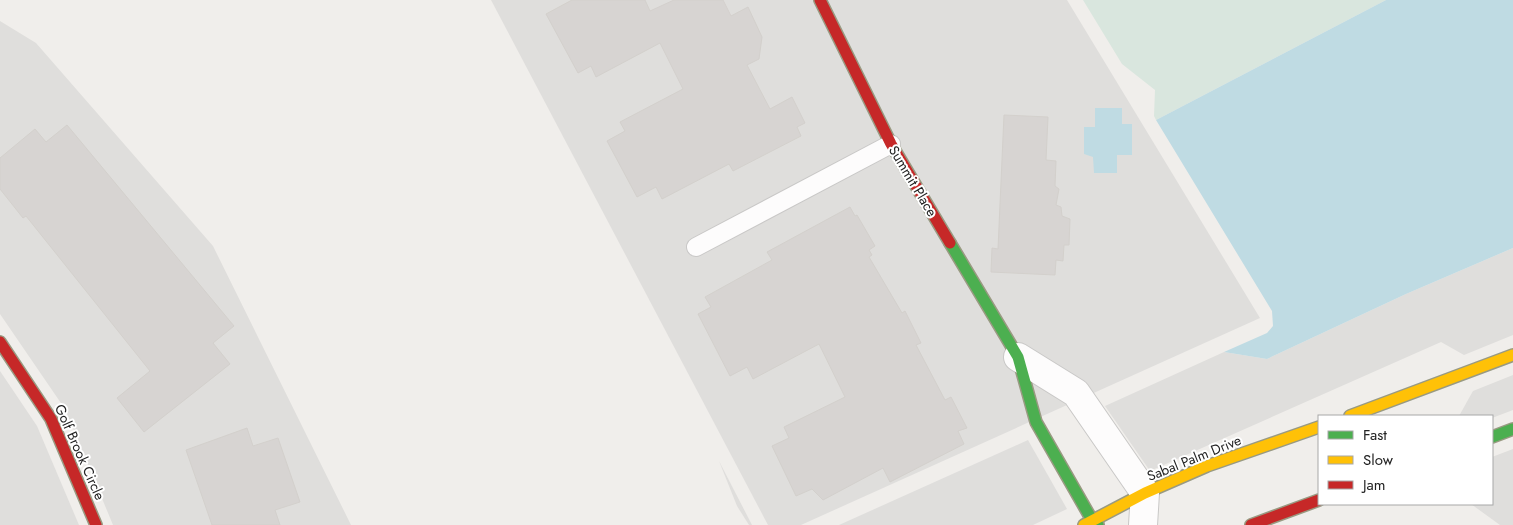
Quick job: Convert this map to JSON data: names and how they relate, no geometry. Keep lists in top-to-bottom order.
{
  "streets": {
    "street": ["Summit Place", "Golf Brook Circle", "Sabal Palm Drive"]
  },
  "crossings": [
    ["Summit Place", "Sabal Palm Drive"]
  ],
  "legend": ["Fast", "Slow", "Jam"]
}
